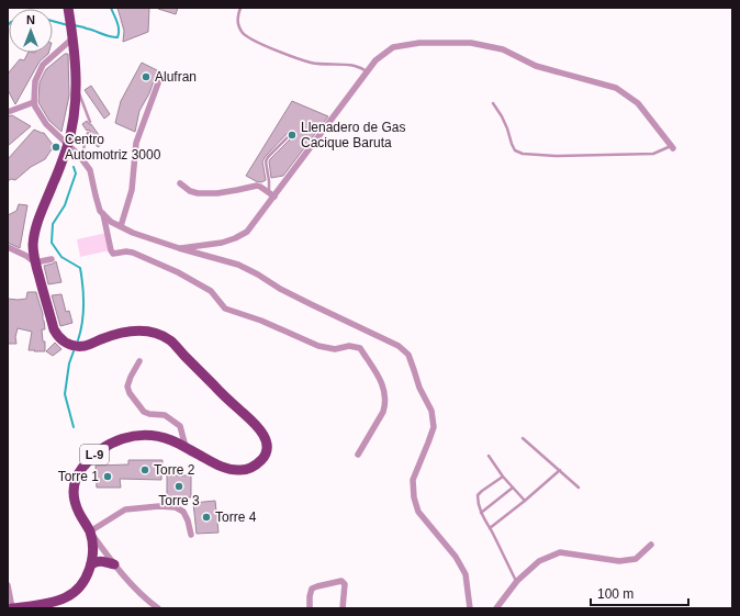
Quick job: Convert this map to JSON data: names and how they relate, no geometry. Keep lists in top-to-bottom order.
{
  "streets": {
    "main road": ["L-9"]
  },
  "places": [
    "Alufran",
    "Llenadero de Gas Cacique Baruta",
    "Centro Automotriz 3000",
    "Torre 2",
    "Torre 1",
    "Torre 3",
    "Torre 4"
  ],
  "scale_bar": "100 m",
  "north": "top"
}
